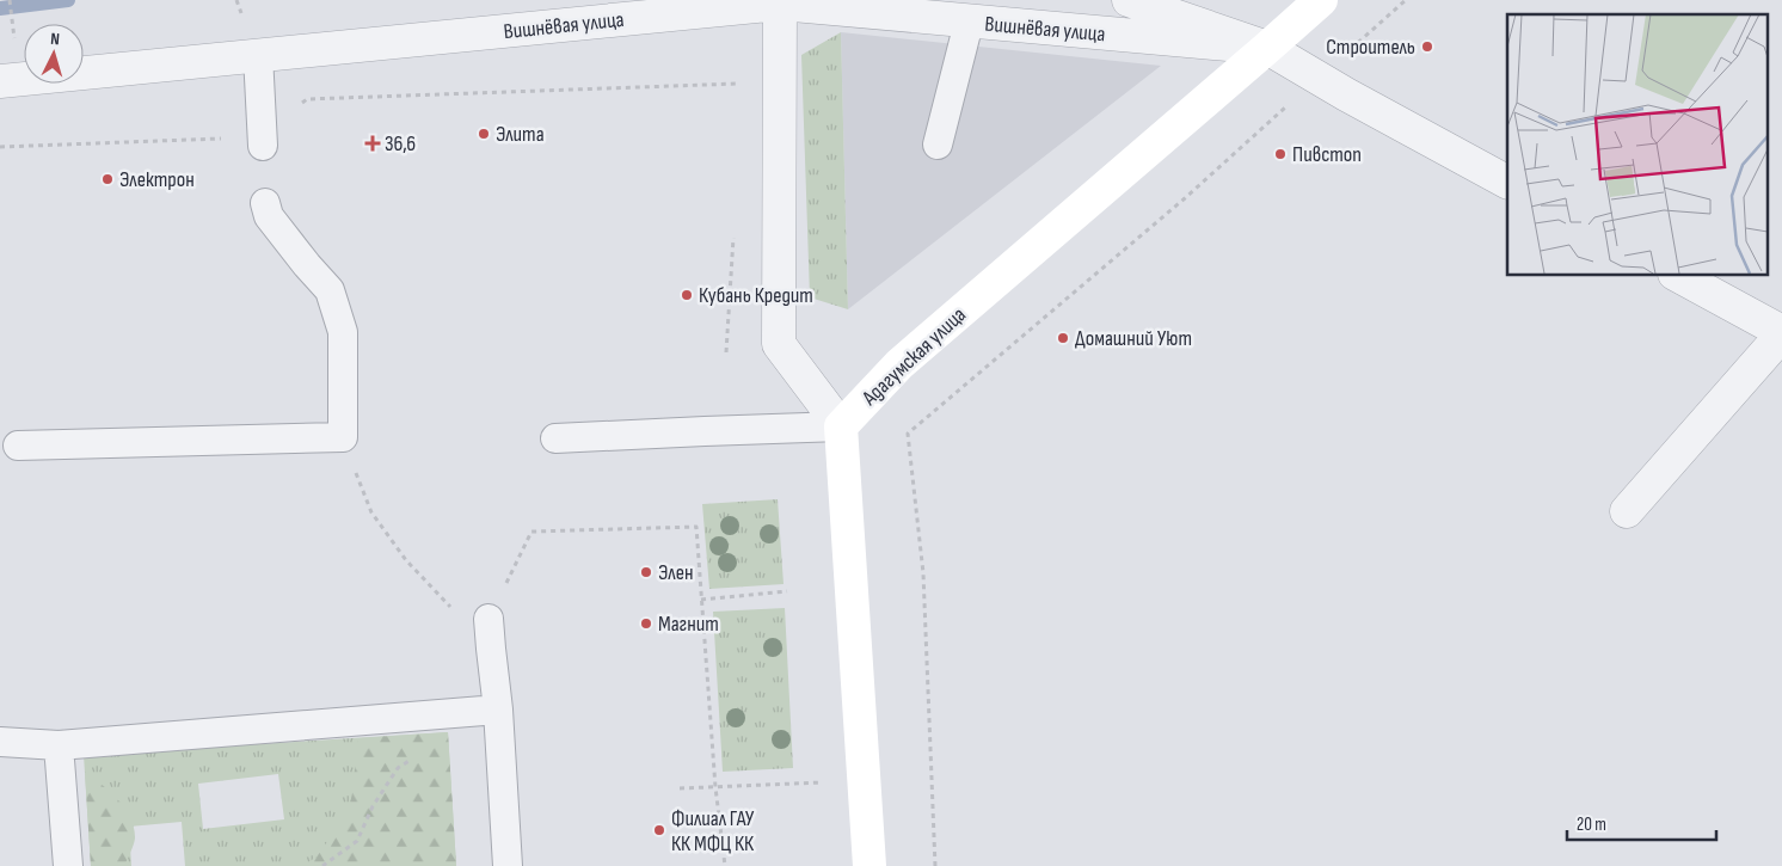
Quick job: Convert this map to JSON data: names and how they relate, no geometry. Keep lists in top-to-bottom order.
{
  "streets": {
    "main road": ["Адагумская улица"],
    "street": ["Вишнёвая улица"]
  },
  "crossings": [
    ["Вишнёвая улица", "Адагумская улица"]
  ],
  "places": {
    "other": [
      "Строитель",
      "Элита",
      "Пивстоп",
      "Электрон",
      "Кубань Кредит",
      "Домашний Уют",
      "Элен",
      "Магнит",
      "Филиал ГАУ КК МФЦ КК"
    ],
    "health": ["36,6"]
  },
  "scale_bar": "20 m",
  "north": "top"
}
